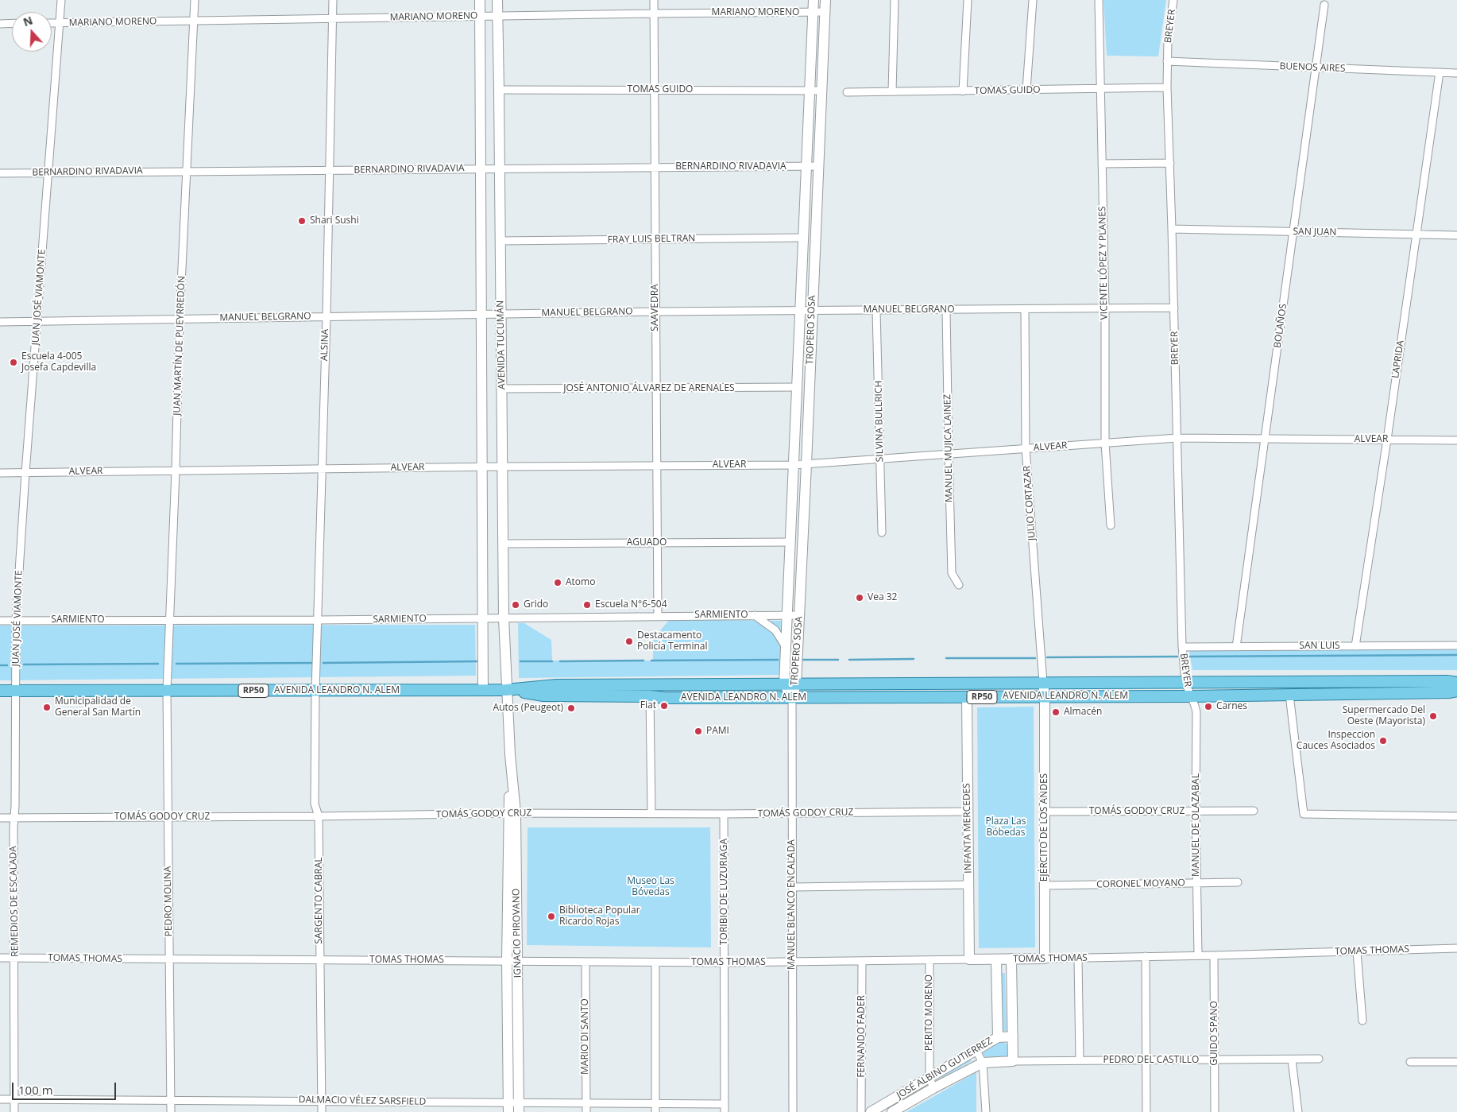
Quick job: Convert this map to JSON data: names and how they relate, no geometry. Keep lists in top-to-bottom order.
{
  "streets": {
    "main road": ["RP50", "AVENIDA LEANDRO N. ALEM"],
    "street": [
      "MARIANO MORENO",
      "BREYER",
      "BUENOS AIRES",
      "TOMAS GUIDO",
      "BERNARDINO RIVADAVIA",
      "SAN JUAN",
      "FRAY LUIS BELTRAN",
      "VICENTE LÓPEZ Y PLANES",
      "JUAN JOSÉ VIAMONTE",
      "SAAVEDRA",
      "MANUEL BELGRANO",
      "BOLAÑOS",
      "TROPERO SOSA",
      "ALSINA",
      "AVENIDA TUCUMÁN",
      "JUAN MARTÍN DE PUEYRREDÓN",
      "LAPRIDA",
      "JOSÉ ANTONIO ÁLVAREZ DE ARENALES",
      "SILVINA BULLRICH",
      "ALVEAR",
      "MANUEL MUJICA LAINEZ",
      "JULIO CORTAZAR",
      "AGUADO",
      "SARMIENTO",
      "SAN LUIS",
      "TOMÁS GODOY CRUZ",
      "MANUEL DE OLAZABAL",
      "EJÉRCITO DE LOS ANDES",
      "INFANTA MERCEDES",
      "CORONEL MOYANO",
      "TORIBIO DE LUZURIAGA",
      "SARGENTO CABRAL",
      "REMEDIOS DE ESCALADA",
      "PEDRO MOLINA",
      "MANUEL BLANCO ENCALADA",
      "IGNACIO PIROVANO",
      "TOMAS THOMAS",
      "PERITO MORENO",
      "GUIDO SPANO",
      "MARIO DI SANTO",
      "FERNANDO FADER",
      "PEDRO DEL CASTILLO",
      "JOSÉ ALBINO GUTIERREZ",
      "DALMACIO VÉLEZ SARSFIELD"
    ]
  },
  "crossings": [
    ["MARIANO MORENO", "JUAN JOSÉ VIAMONTE"],
    ["MARIANO MORENO", "SAAVEDRA"],
    ["MARIANO MORENO", "TROPERO SOSA"],
    ["MARIANO MORENO", "ALSINA"],
    ["MARIANO MORENO", "AVENIDA TUCUMÁN"],
    ["MARIANO MORENO", "JUAN MARTÍN DE PUEYRREDÓN"],
    ["BREYER", "BUENOS AIRES"],
    ["BREYER", "TOMAS GUIDO"],
    ["BREYER", "SAN JUAN"],
    ["BREYER", "MANUEL BELGRANO"],
    ["BREYER", "ALVEAR"],
    ["BREYER", "SAN LUIS"],
    ["BREYER", "AVENIDA LEANDRO N. ALEM"],
    ["BREYER", "MANUEL DE OLAZABAL"],
    ["BUENOS AIRES", "BOLAÑOS"],
    ["BUENOS AIRES", "LAPRIDA"],
    ["TOMAS GUIDO", "VICENTE LÓPEZ Y PLANES"],
    ["TOMAS GUIDO", "SAAVEDRA"],
    ["TOMAS GUIDO", "TROPERO SOSA"],
    ["TOMAS GUIDO", "AVENIDA TUCUMÁN"],
    ["BERNARDINO RIVADAVIA", "JUAN JOSÉ VIAMONTE"],
    ["BERNARDINO RIVADAVIA", "SAAVEDRA"],
    ["BERNARDINO RIVADAVIA", "TROPERO SOSA"],
    ["BERNARDINO RIVADAVIA", "ALSINA"],
    ["BERNARDINO RIVADAVIA", "AVENIDA TUCUMÁN"],
    ["BERNARDINO RIVADAVIA", "JUAN MARTÍN DE PUEYRREDÓN"],
    ["SAN JUAN", "BOLAÑOS"],
    ["SAN JUAN", "LAPRIDA"],
    ["FRAY LUIS BELTRAN", "SAAVEDRA"],
    ["FRAY LUIS BELTRAN", "TROPERO SOSA"],
    ["FRAY LUIS BELTRAN", "AVENIDA TUCUMÁN"],
    ["VICENTE LÓPEZ Y PLANES", "MANUEL BELGRANO"],
    ["VICENTE LÓPEZ Y PLANES", "ALVEAR"],
    ["JUAN JOSÉ VIAMONTE", "MANUEL BELGRANO"],
    ["JUAN JOSÉ VIAMONTE", "ALVEAR"],
    ["JUAN JOSÉ VIAMONTE", "SARMIENTO"],
    ["JUAN JOSÉ VIAMONTE", "AVENIDA LEANDRO N. ALEM"],
    ["JUAN JOSÉ VIAMONTE", "REMEDIOS DE ESCALADA"],
    ["SAAVEDRA", "MANUEL BELGRANO"],
    ["SAAVEDRA", "JOSÉ ANTONIO ÁLVAREZ DE ARENALES"],
    ["SAAVEDRA", "ALVEAR"],
    ["SAAVEDRA", "AGUADO"],
    ["SAAVEDRA", "SARMIENTO"],
    ["MANUEL BELGRANO", "TROPERO SOSA"],
    ["MANUEL BELGRANO", "ALSINA"],
    ["MANUEL BELGRANO", "AVENIDA TUCUMÁN"],
    ["MANUEL BELGRANO", "JUAN MARTÍN DE PUEYRREDÓN"],
    ["MANUEL BELGRANO", "SILVINA BULLRICH"],
    ["MANUEL BELGRANO", "MANUEL MUJICA LAINEZ"],
    ["MANUEL BELGRANO", "JULIO CORTAZAR"],
    ["BOLAÑOS", "ALVEAR"],
    ["BOLAÑOS", "SAN LUIS"],
    ["TROPERO SOSA", "JOSÉ ANTONIO ÁLVAREZ DE ARENALES"],
    ["TROPERO SOSA", "ALVEAR"],
    ["TROPERO SOSA", "AGUADO"],
    ["TROPERO SOSA", "SARMIENTO"],
    ["TROPERO SOSA", "AVENIDA LEANDRO N. ALEM"],
    ["TROPERO SOSA", "MANUEL BLANCO ENCALADA"],
    ["ALSINA", "ALVEAR"],
    ["ALSINA", "SARMIENTO"],
    ["ALSINA", "AVENIDA LEANDRO N. ALEM"],
    ["ALSINA", "SARGENTO CABRAL"],
    ["AVENIDA TUCUMÁN", "JOSÉ ANTONIO ÁLVAREZ DE ARENALES"],
    ["AVENIDA TUCUMÁN", "ALVEAR"],
    ["AVENIDA TUCUMÁN", "AGUADO"],
    ["AVENIDA TUCUMÁN", "SARMIENTO"],
    ["AVENIDA TUCUMÁN", "AVENIDA LEANDRO N. ALEM"],
    ["AVENIDA TUCUMÁN", "IGNACIO PIROVANO"],
    ["JUAN MARTÍN DE PUEYRREDÓN", "ALVEAR"],
    ["JUAN MARTÍN DE PUEYRREDÓN", "SARMIENTO"],
    ["JUAN MARTÍN DE PUEYRREDÓN", "AVENIDA LEANDRO N. ALEM"],
    ["JUAN MARTÍN DE PUEYRREDÓN", "PEDRO MOLINA"],
    ["LAPRIDA", "ALVEAR"],
    ["LAPRIDA", "SAN LUIS"],
    ["SILVINA BULLRICH", "ALVEAR"],
    ["ALVEAR", "MANUEL MUJICA LAINEZ"],
    ["ALVEAR", "JULIO CORTAZAR"],
    ["JULIO CORTAZAR", "AVENIDA LEANDRO N. ALEM"],
    ["JULIO CORTAZAR", "EJÉRCITO DE LOS ANDES"],
    ["AVENIDA LEANDRO N. ALEM", "MANUEL DE OLAZABAL"],
    ["AVENIDA LEANDRO N. ALEM", "EJÉRCITO DE LOS ANDES"],
    ["AVENIDA LEANDRO N. ALEM", "INFANTA MERCEDES"],
    ["AVENIDA LEANDRO N. ALEM", "SARGENTO CABRAL"],
    ["AVENIDA LEANDRO N. ALEM", "REMEDIOS DE ESCALADA"],
    ["AVENIDA LEANDRO N. ALEM", "PEDRO MOLINA"],
    ["AVENIDA LEANDRO N. ALEM", "MANUEL BLANCO ENCALADA"],
    ["AVENIDA LEANDRO N. ALEM", "IGNACIO PIROVANO"],
    ["TOMÁS GODOY CRUZ", "MANUEL DE OLAZABAL"],
    ["TOMÁS GODOY CRUZ", "EJÉRCITO DE LOS ANDES"],
    ["TOMÁS GODOY CRUZ", "INFANTA MERCEDES"],
    ["TOMÁS GODOY CRUZ", "TORIBIO DE LUZURIAGA"],
    ["TOMÁS GODOY CRUZ", "SARGENTO CABRAL"],
    ["TOMÁS GODOY CRUZ", "REMEDIOS DE ESCALADA"],
    ["TOMÁS GODOY CRUZ", "PEDRO MOLINA"],
    ["TOMÁS GODOY CRUZ", "MANUEL BLANCO ENCALADA"],
    ["TOMÁS GODOY CRUZ", "IGNACIO PIROVANO"],
    ["MANUEL DE OLAZABAL", "CORONEL MOYANO"],
    ["MANUEL DE OLAZABAL", "TOMAS THOMAS"],
    ["EJÉRCITO DE LOS ANDES", "CORONEL MOYANO"],
    ["EJÉRCITO DE LOS ANDES", "TOMAS THOMAS"],
    ["INFANTA MERCEDES", "TOMAS THOMAS"],
    ["TORIBIO DE LUZURIAGA", "TOMAS THOMAS"],
    ["TORIBIO DE LUZURIAGA", "DALMACIO VÉLEZ SARSFIELD"],
    ["SARGENTO CABRAL", "TOMAS THOMAS"],
    ["SARGENTO CABRAL", "DALMACIO VÉLEZ SARSFIELD"],
    ["REMEDIOS DE ESCALADA", "TOMAS THOMAS"],
    ["REMEDIOS DE ESCALADA", "DALMACIO VÉLEZ SARSFIELD"],
    ["PEDRO MOLINA", "TOMAS THOMAS"],
    ["PEDRO MOLINA", "DALMACIO VÉLEZ SARSFIELD"],
    ["MANUEL BLANCO ENCALADA", "TOMAS THOMAS"],
    ["IGNACIO PIROVANO", "TOMAS THOMAS"],
    ["IGNACIO PIROVANO", "DALMACIO VÉLEZ SARSFIELD"],
    ["TOMAS THOMAS", "PERITO MORENO"],
    ["TOMAS THOMAS", "GUIDO SPANO"],
    ["TOMAS THOMAS", "MARIO DI SANTO"],
    ["TOMAS THOMAS", "FERNANDO FADER"],
    ["PERITO MORENO", "JOSÉ ALBINO GUTIERREZ"],
    ["GUIDO SPANO", "PEDRO DEL CASTILLO"],
    ["MARIO DI SANTO", "DALMACIO VÉLEZ SARSFIELD"],
    ["PEDRO DEL CASTILLO", "JOSÉ ALBINO GUTIERREZ"]
  ],
  "parks": ["Plaza Las Bóbedas", "Museo Las Bóvedas"],
  "places": [
    "Shari Sushi",
    "Escuela 4-005 Josefa Capdevilla",
    "Atomo",
    "Vea 32",
    "Grido",
    "Escuela N°6-504",
    "Destacamento Policía Terminal",
    "Fiat",
    "Carnes",
    "Municipalidad de General San Martín",
    "Autos (Peugeot)",
    "Almacén",
    "Supermercado Del Oeste (Mayorista)",
    "PAMI",
    "Inspeccion Cauces Asociados",
    "Biblioteca Popular Ricardo Rojas"
  ],
  "scale_bar": "100 m",
  "north": "top"
}
